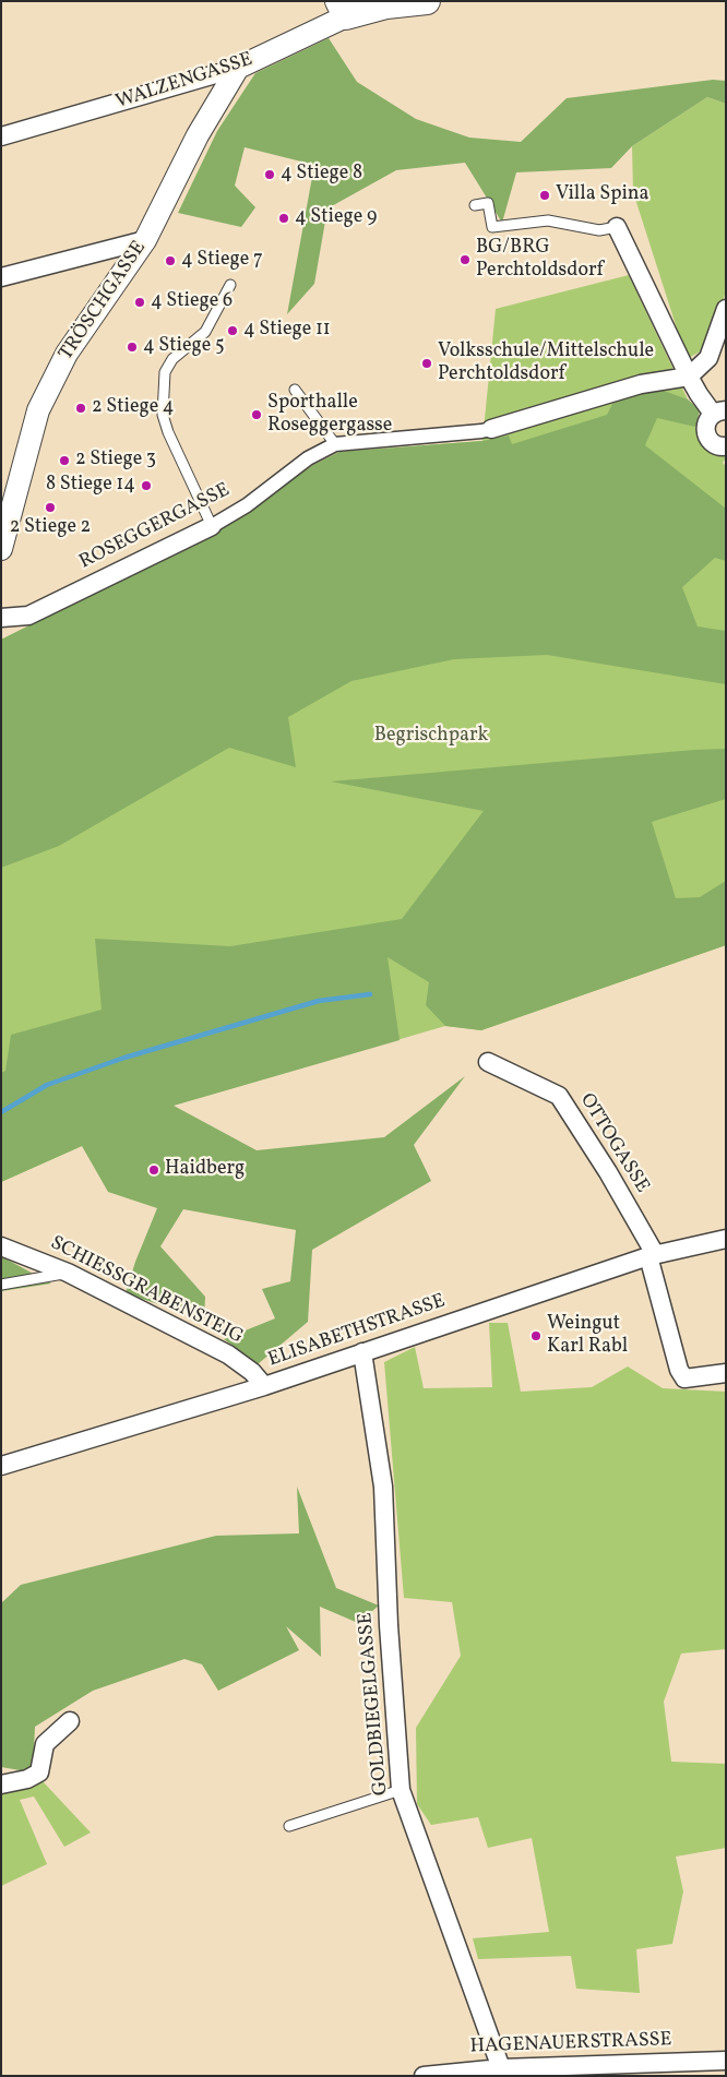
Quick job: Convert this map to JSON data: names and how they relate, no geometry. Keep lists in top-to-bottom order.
{
  "streets": {
    "main road": ["WALZENGASSE"],
    "street": [
      "TRÖSCHGASSE",
      "ROSEGGERGASSE",
      "OTTOGASSE",
      "SCHIESSGRABENSTEIG",
      "ELISABETHSTRASSE",
      "GOLDBIEGELGASSE",
      "HAGENAUERSTRASSE"
    ]
  },
  "crossings": [
    ["WALZENGASSE", "TRÖSCHGASSE"],
    ["OTTOGASSE", "ELISABETHSTRASSE"],
    ["SCHIESSGRABENSTEIG", "ELISABETHSTRASSE"],
    ["ELISABETHSTRASSE", "GOLDBIEGELGASSE"],
    ["GOLDBIEGELGASSE", "HAGENAUERSTRASSE"]
  ],
  "parks": ["Begrischpark"],
  "places": [
    "4 Stiege 8",
    "Villa Spina",
    "4 Stiege 9",
    "BG/BRG Perchtoldsdorf",
    "4 Stiege 7",
    "4 Stiege 6",
    "4 Stiege 11",
    "4 Stiege 5",
    "Volksschule/Mittelschule Perchtoldsdorf",
    "2 Stiege 4",
    "Sporthalle Roseggergasse",
    "2 Stiege 3",
    "8 Stiege 14",
    "2 Stiege 2",
    "Haidberg",
    "Weingut Karl Rabl"
  ]
}
